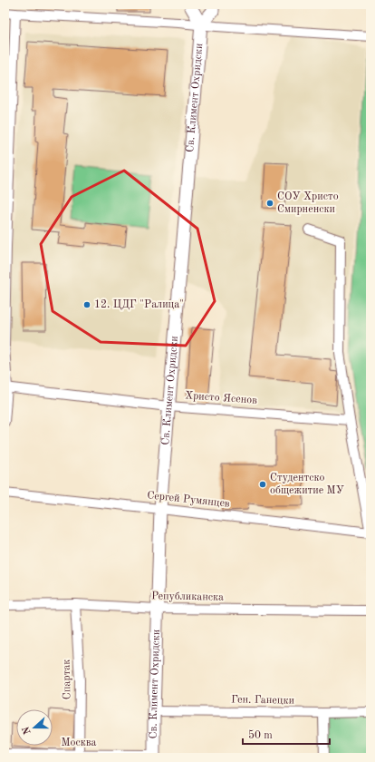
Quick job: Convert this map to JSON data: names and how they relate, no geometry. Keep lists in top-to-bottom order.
{
  "streets": {
    "street": [
      "Св. Климент Охридски",
      "Христо Ясенов",
      "Сергей Румянцев",
      "Републиканска",
      "Спартак",
      "Ген. Ганецки",
      "Москва"
    ]
  },
  "crossings": [
    ["Св. Климент Охридски", "Христо Ясенов"],
    ["Св. Климент Охридски", "Сергей Румянцев"],
    ["Св. Климент Охридски", "Републиканска"],
    ["Св. Климент Охридски", "Ген. Ганецки"],
    ["Св. Климент Охридски", "Москва"],
    ["Републиканска", "Спартак"],
    ["Спартак", "Москва"]
  ],
  "places": ["СОУ Христо Смирненски", "12. ЦДГ \"Ралица\"", "Студентско общежитие МУ"],
  "scale_bar": "50 m",
  "north": "left"
}
